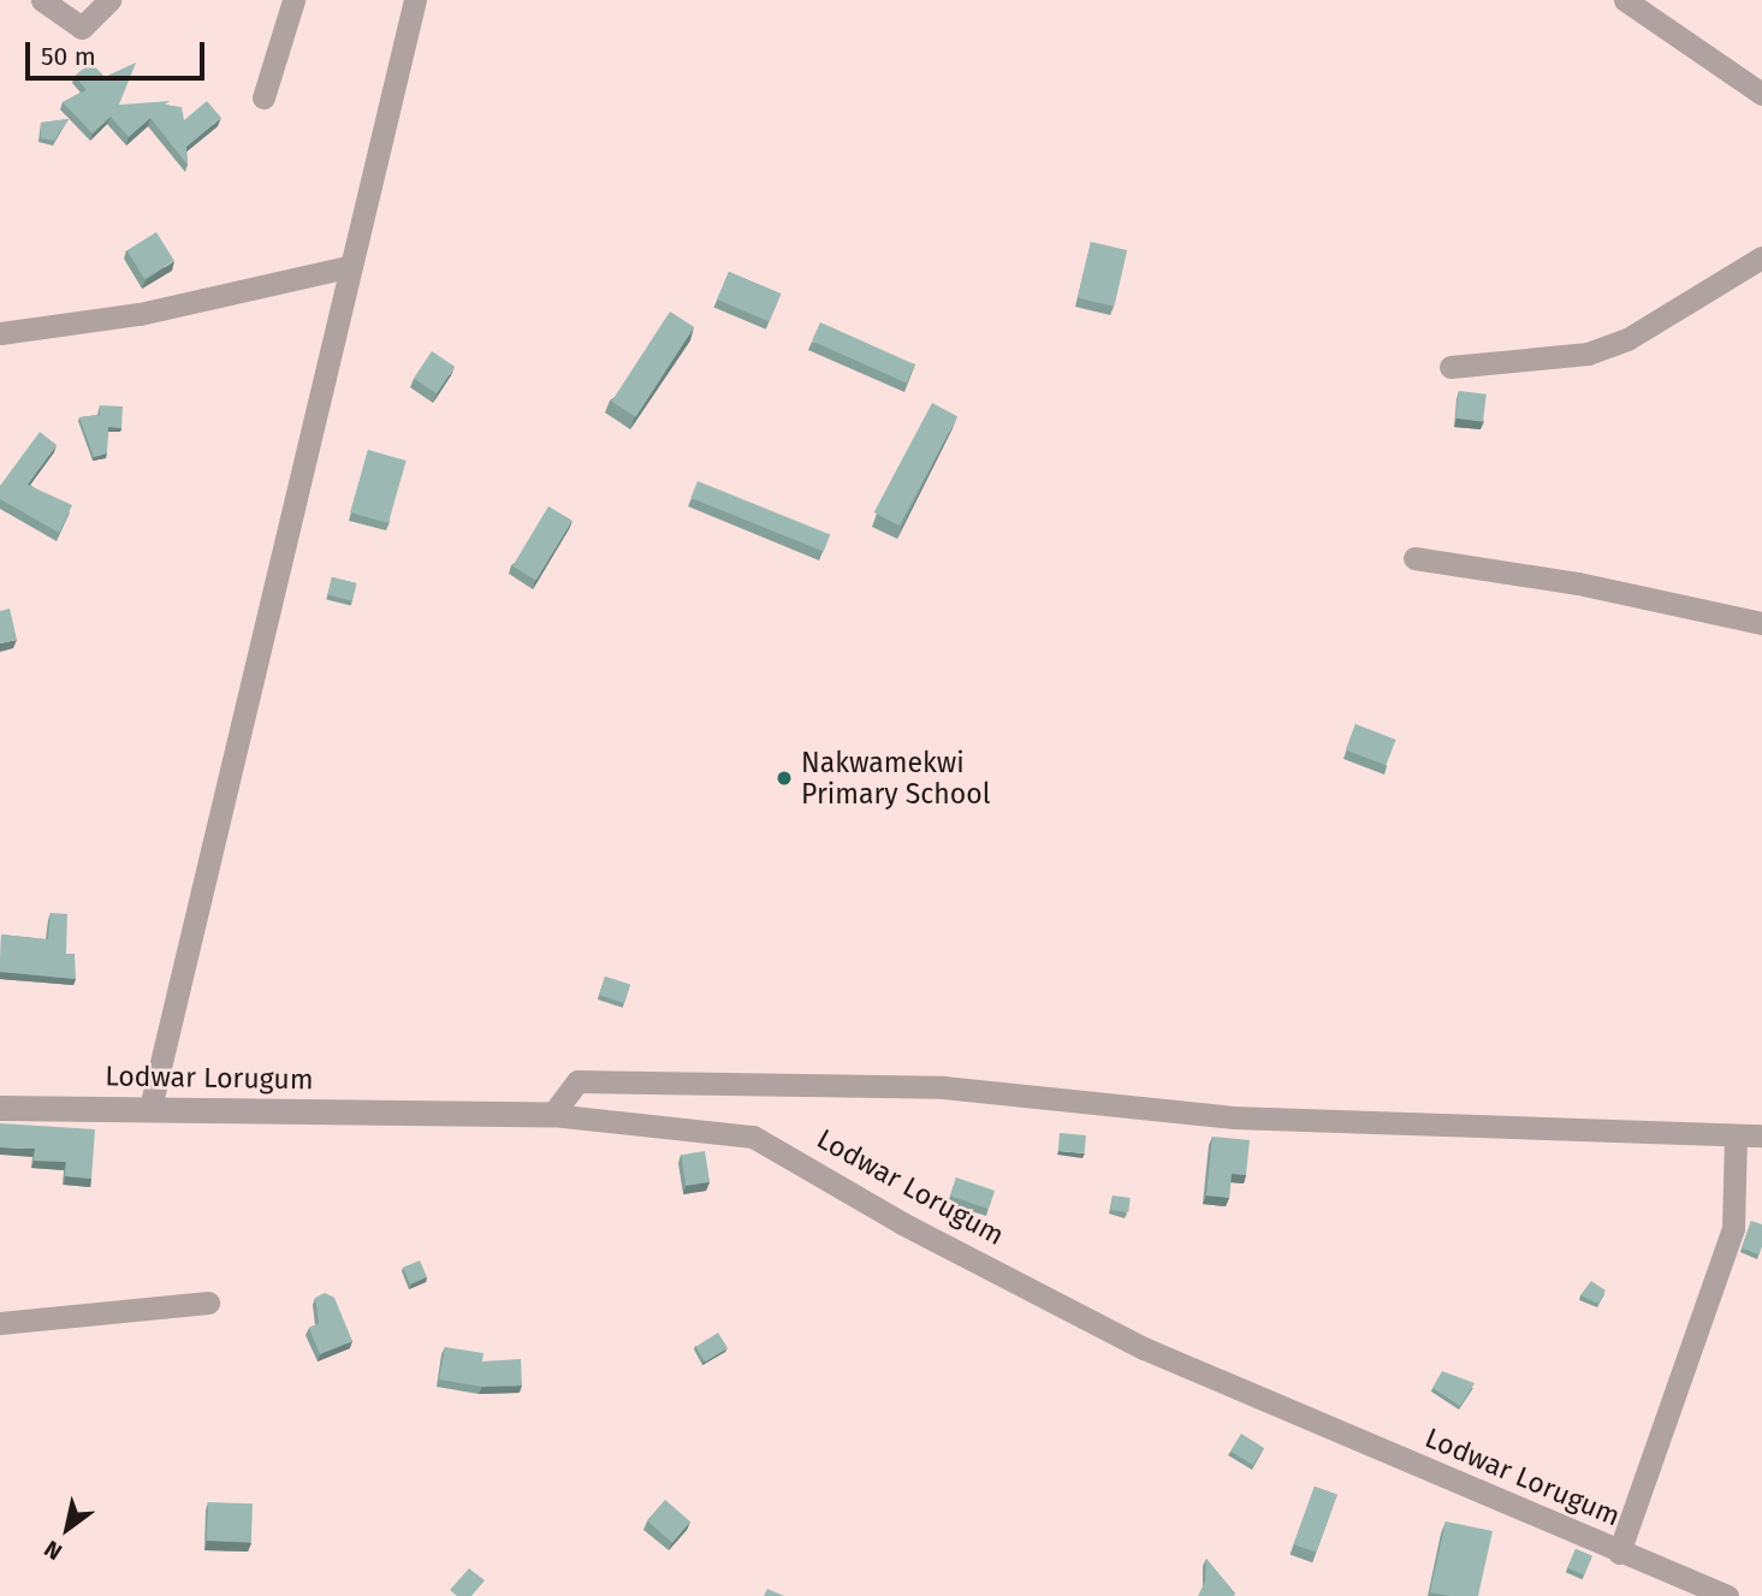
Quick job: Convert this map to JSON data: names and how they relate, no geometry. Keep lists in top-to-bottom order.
{
  "streets": {
    "street": ["Lodwar Lorugum"]
  },
  "places": ["Nakwamekwi Primary School"],
  "scale_bar": "50 m",
  "north": "bottom left"
}
